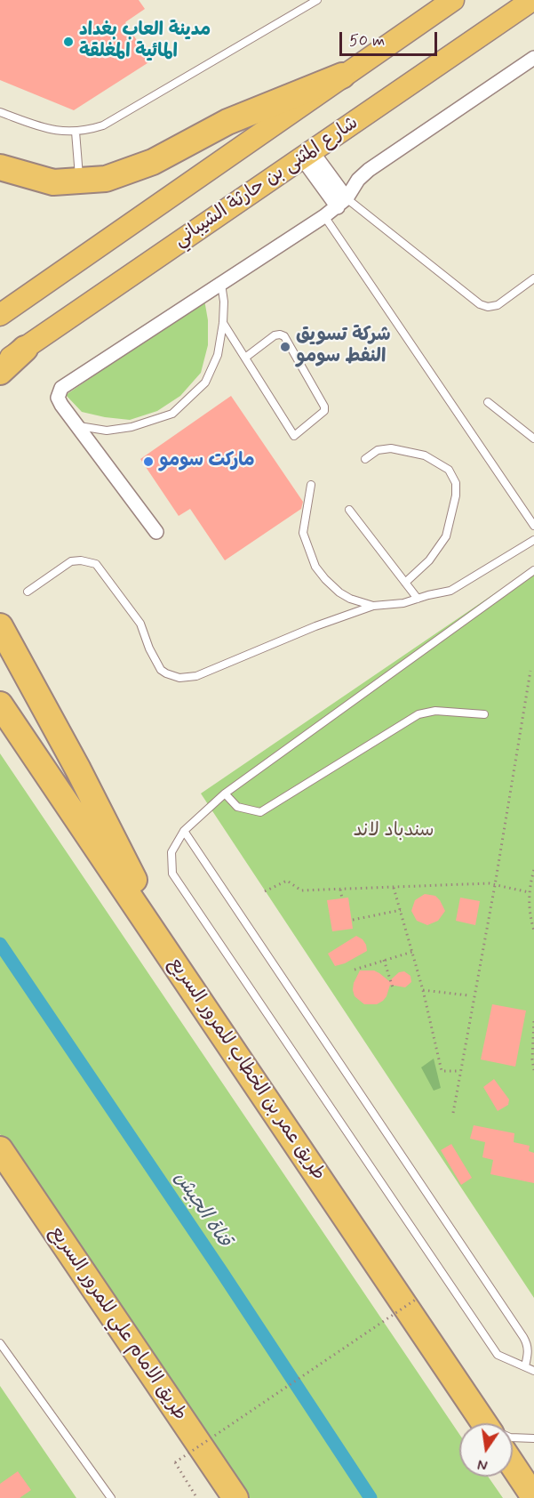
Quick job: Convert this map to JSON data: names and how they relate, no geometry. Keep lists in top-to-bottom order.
{
  "streets": {
    "highway": ["طريق عمر بن الخطاب للمرور السريع", "طريق الامام علي للمرور السريع"],
    "main road": ["شارع المثنى بن حارثة الشيباني"]
  },
  "water": ["قناة الجيش"],
  "parks": ["سندباد لاند"],
  "places": ["مدينة العاب بغداد المائية المغلقة", "شركة تسويق النفط سومو", "ماركت سومو"],
  "scale_bar": "50 m",
  "north": "bottom"
}
